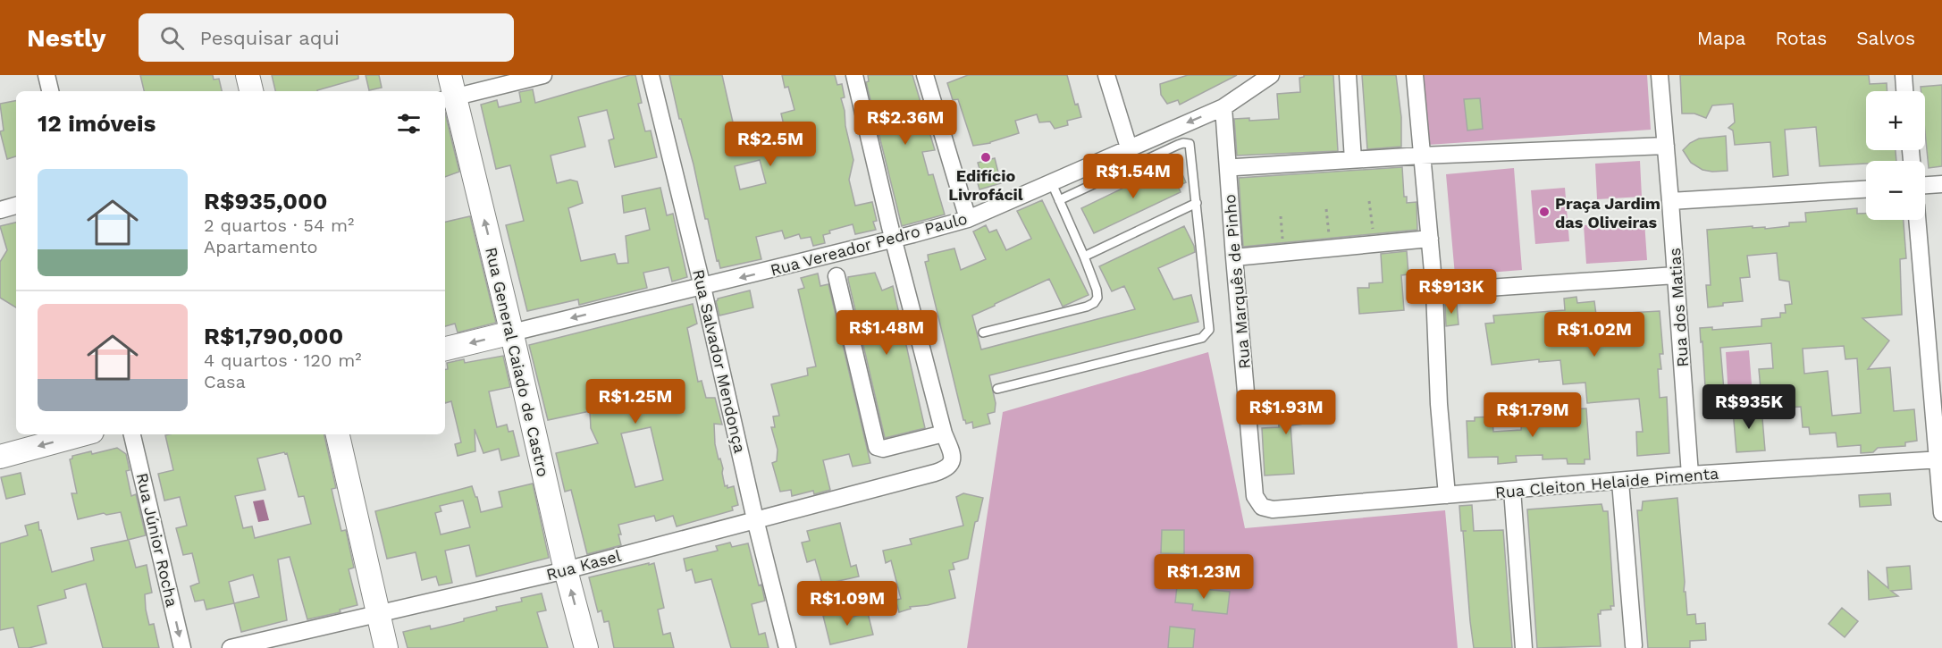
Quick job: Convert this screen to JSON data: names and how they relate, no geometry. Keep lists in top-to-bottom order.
{
  "streets": {
    "street": [
      "Rua Vereador Pedro Paulo",
      "Rua Marquês de Pinho",
      "Rua dos Matias",
      "Rua Salvador Mendonça",
      "Rua General Caiado de Castro",
      "Rua Cleiton Helaide Pimenta",
      "Rua Júnior Rocha",
      "Rua Kasel"
    ]
  },
  "crossings": [
    ["Rua Vereador Pedro Paulo", "Rua Marquês de Pinho"],
    ["Rua Vereador Pedro Paulo", "Rua Salvador Mendonça"],
    ["Rua Vereador Pedro Paulo", "Rua General Caiado de Castro"],
    ["Rua Marquês de Pinho", "Rua Cleiton Helaide Pimenta"],
    ["Rua dos Matias", "Rua Cleiton Helaide Pimenta"],
    ["Rua Salvador Mendonça", "Rua Kasel"],
    ["Rua General Caiado de Castro", "Rua Kasel"]
  ],
  "one_way": ["Rua Vereador Pedro Paulo", "Rua General Caiado de Castro", "Rua Júnior Rocha"],
  "places": ["Edifício Livrofácil", "Praça Jardim das Oliveiras"],
  "page": {
    "header": "Nestly",
    "search": "Pesquisar aqui",
    "nav": ["Mapa", "Rotas", "Salvos"],
    "map_buttons": ["+", "−"],
    "heading": "12 imóveis",
    "price": [
      "R$2.36M",
      "R$2.5M",
      "R$1.54M",
      "R$913K",
      "R$1.48M",
      "R$1.02M",
      "R$1.25M",
      "R$935K",
      "R$1.93M",
      "R$1.79M",
      "R$1.23M",
      "R$1.09M"
    ],
    "list": [
      {
        "name": "R$935,000",
        "note": "2 quartos · 54 m² · Apartamento"
      },
      {
        "name": "R$1,790,000",
        "note": "4 quartos · 120 m² · Casa"
      }
    ]
  }
}
